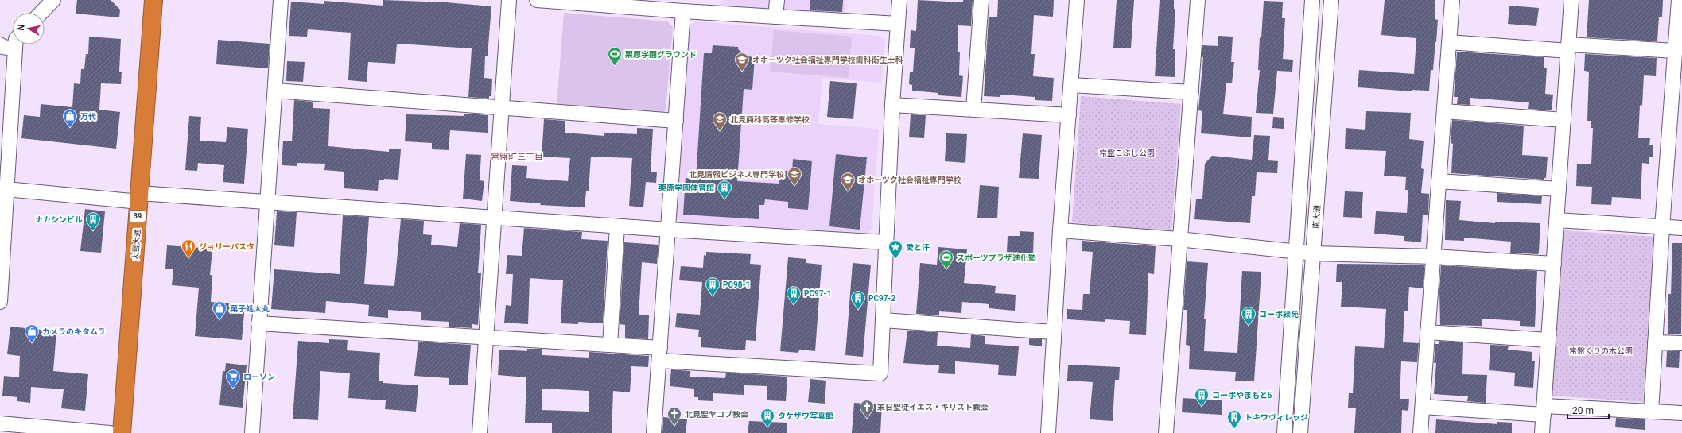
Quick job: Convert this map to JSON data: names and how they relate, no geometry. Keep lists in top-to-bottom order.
{
  "streets": {
    "highway": ["39", "大雪大通"],
    "street": ["南大通"]
  },
  "districts": ["常盤町三丁目"],
  "parks": ["常盤こぶし公園", "常盤くりの木公園"],
  "places": {
    "sports": ["栗原学園グラウンド", "スポーツプラザ進化塾"],
    "school or university": [
      "オホーツク社会福祉専門学校歯科衛生士科",
      "北見商科高等専修学校",
      "北見情報ビジネス専門学校",
      "オホーツク社会福祉専門学校"
    ],
    "shop": ["万代", "菓子処大丸", "カメラのキタムラ"],
    "building": [
      "栗原学園体育館",
      "ナカシンビル",
      "PC98-1",
      "PC97-1",
      "PC97-2",
      "コーポ緑苑",
      "コーポやまもと5",
      "タケザワ写真館",
      "トキワヴィレッジ"
    ],
    "restaurant": ["ジョリーパスタ"],
    "place": ["愛と汗"],
    "supermarket": ["ローソン"],
    "church": ["末日聖徒イエス・キリスト教会", "北見聖ヤコブ教会"]
  },
  "scale_bar": "20 m",
  "north": "left"
}
